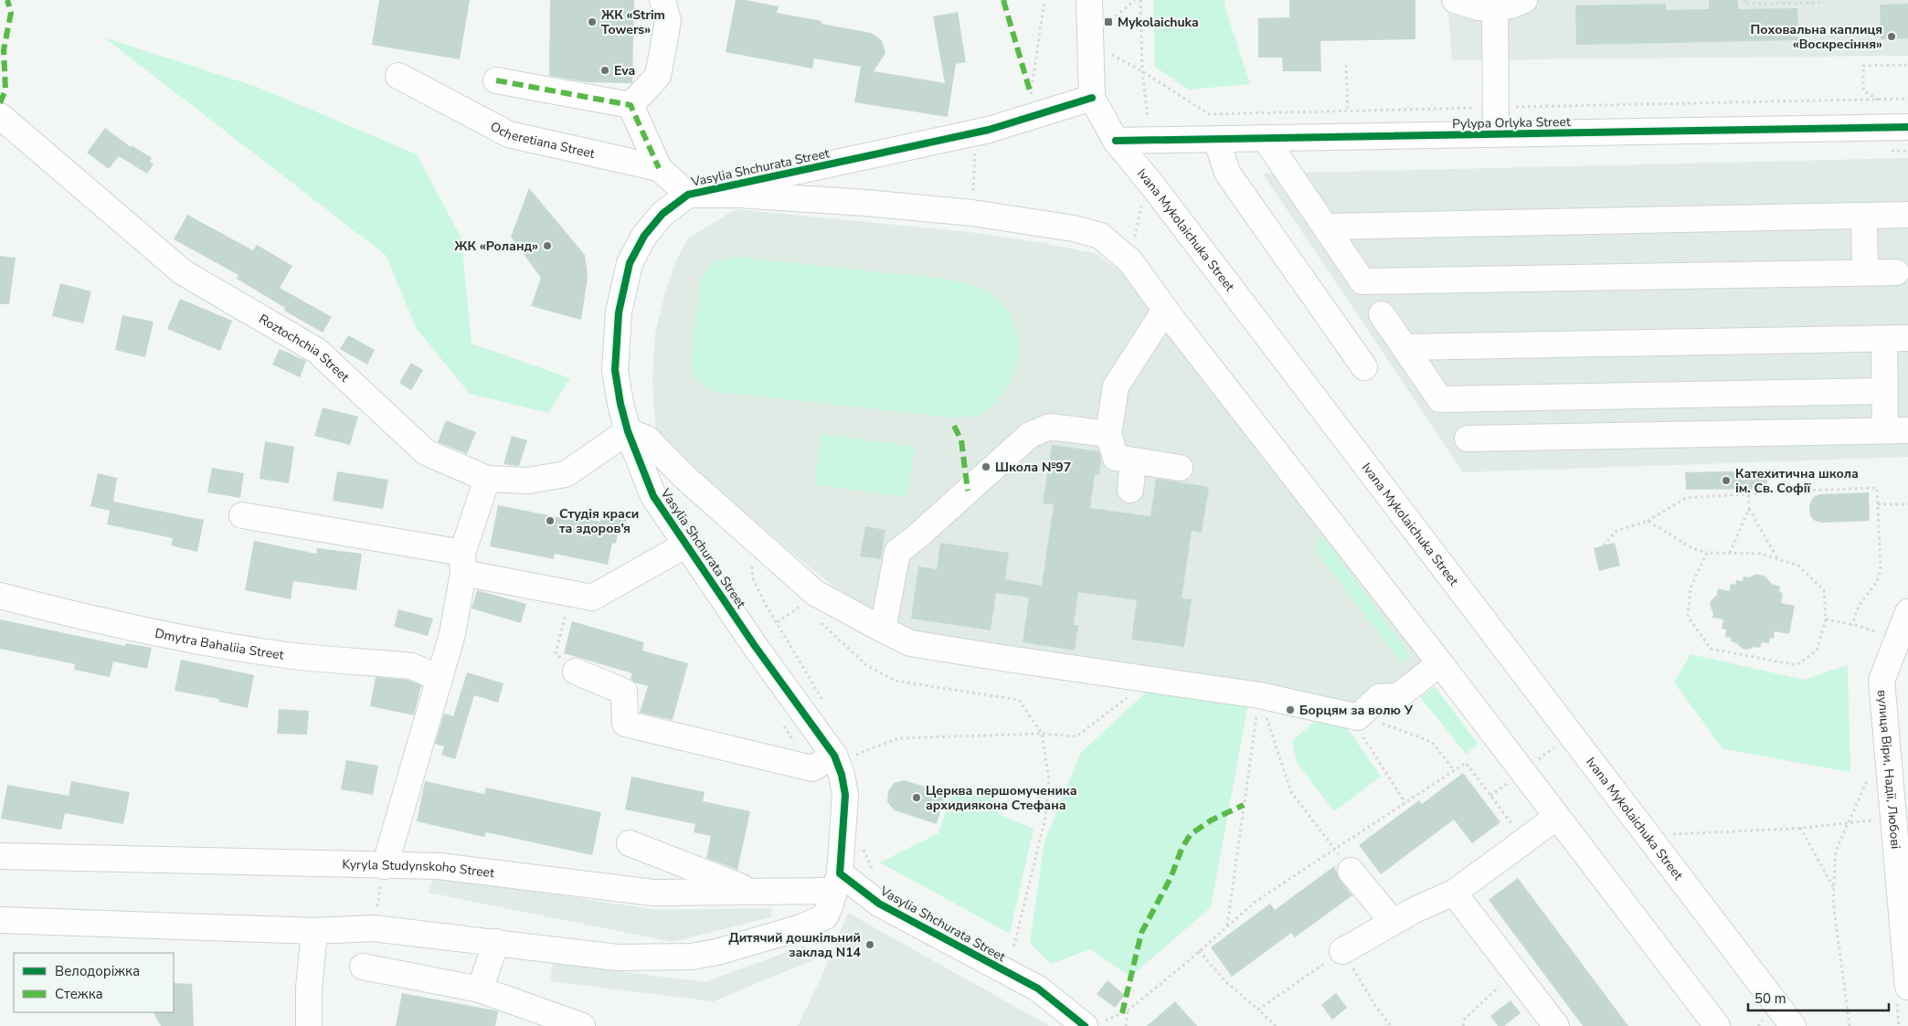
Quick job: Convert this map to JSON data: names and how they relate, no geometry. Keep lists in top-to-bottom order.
{
  "streets": {
    "street": [
      "Pylypa Orlyka Street",
      "Ocheretiana Street",
      "Vasylia Shchurata Street",
      "Ivana Mykolaichuka Street",
      "Roztochchia Street",
      "Dmytra Bahaliia Street",
      "вулиця Віри, Надії, Любові",
      "Kyryla Studynskoho Street"
    ]
  },
  "crossings": [
    ["Pylypa Orlyka Street", "Ivana Mykolaichuka Street"],
    ["Ocheretiana Street", "Vasylia Shchurata Street"],
    ["Vasylia Shchurata Street", "Ivana Mykolaichuka Street"],
    ["Vasylia Shchurata Street", "Roztochchia Street"],
    ["Vasylia Shchurata Street", "Kyryla Studynskoho Street"]
  ],
  "places": {
    "other": [
      "ЖК «Strim Towers»",
      "Поховальна каплиця «Воскресіння»",
      "Eva",
      "ЖК «Роланд»",
      "Школа №97",
      "Катехитична школа ім. Св. Софії",
      "Студія краси та здоров'я",
      "Борцям за волю У",
      "Церква першомученика архидиякона Стефана",
      "Дитячий дошкільний заклад N14"
    ],
    "transit": ["Mykolaichuka"]
  },
  "legend": ["Велодоріжка", "Стежка"],
  "scale_bar": "50 m"
}
